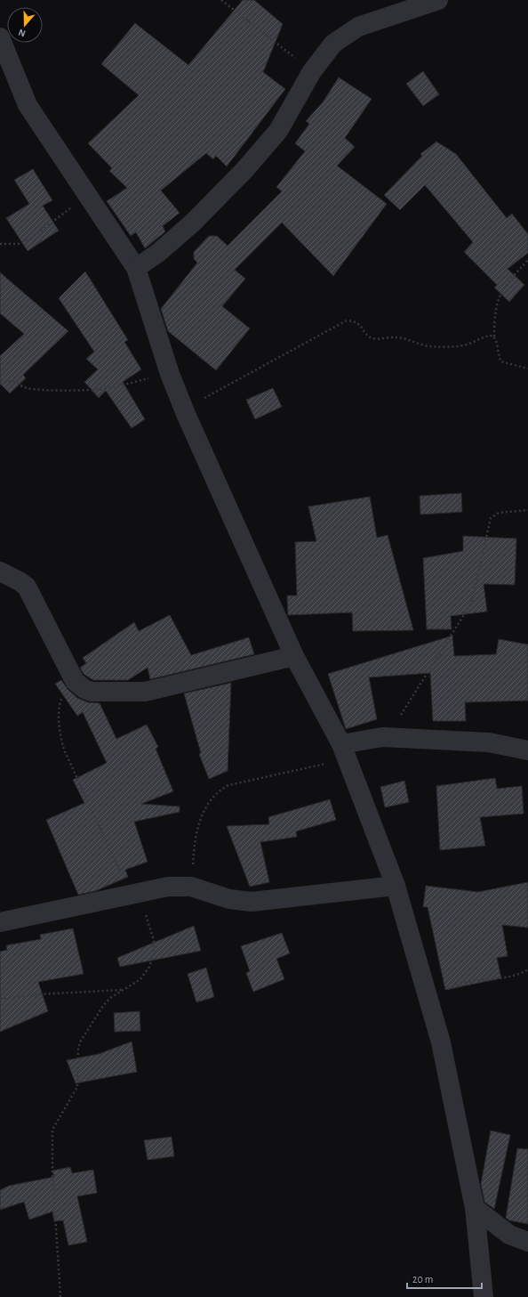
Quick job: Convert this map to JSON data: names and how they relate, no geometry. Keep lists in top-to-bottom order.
{
  "scale_bar": "20 m",
  "north": "bottom"
}
